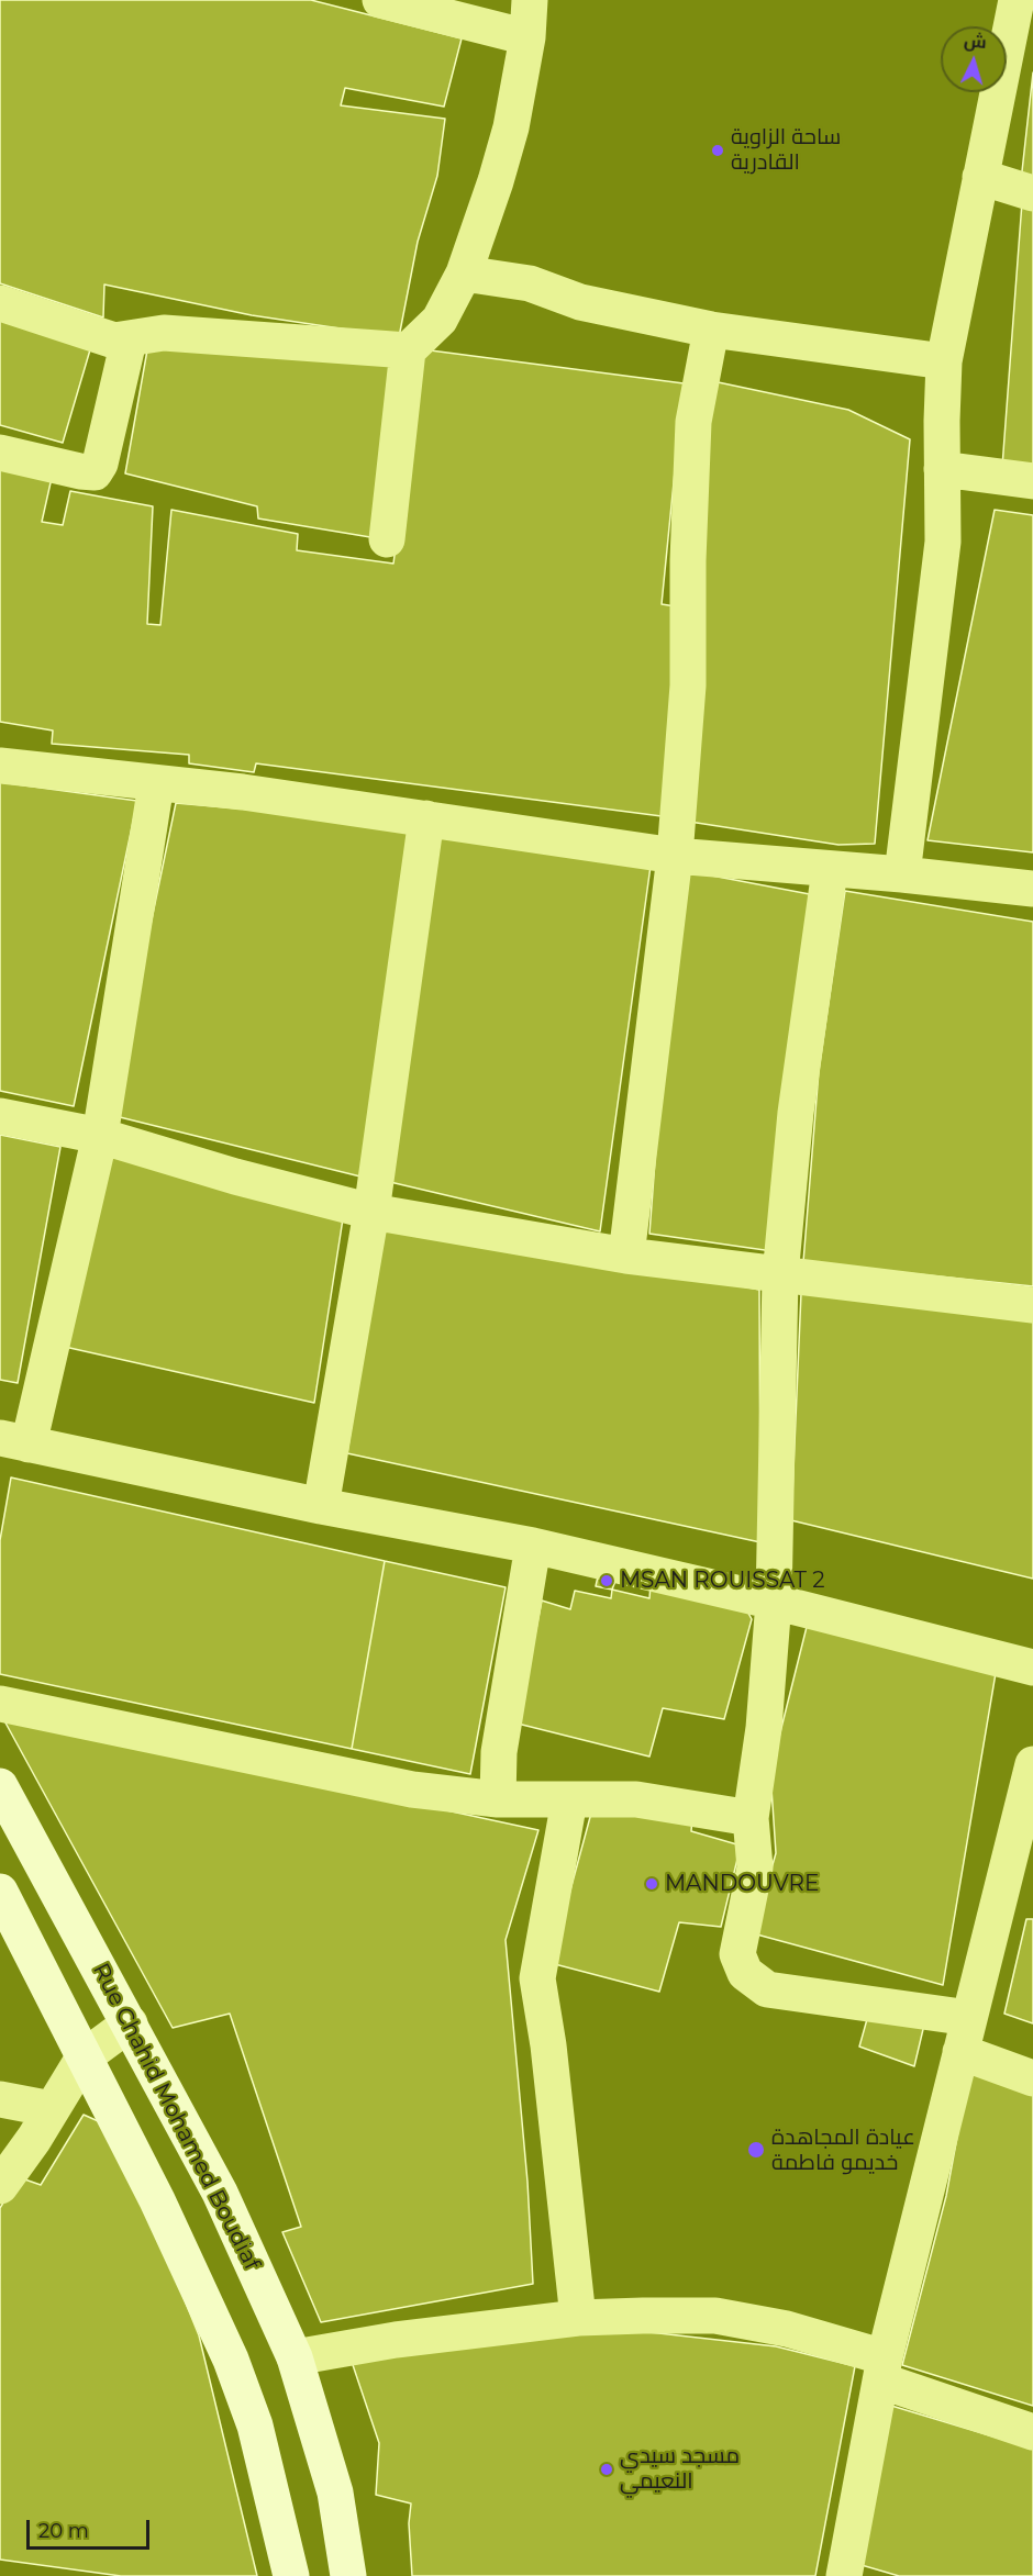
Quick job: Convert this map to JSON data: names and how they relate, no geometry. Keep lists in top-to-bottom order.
{
  "streets": {
    "main road": ["Rue Chahid Mohamed Boudiaf"]
  },
  "places": [
    "ساحة الزاوية القادرية",
    "MSAN ROUISSAT 2",
    "MANDOUVRE",
    "عيادة المجاهدة خديمو فاطمة",
    "مسجد سيدي النعيمي"
  ],
  "scale_bar": "20 m",
  "north": "top"
}
